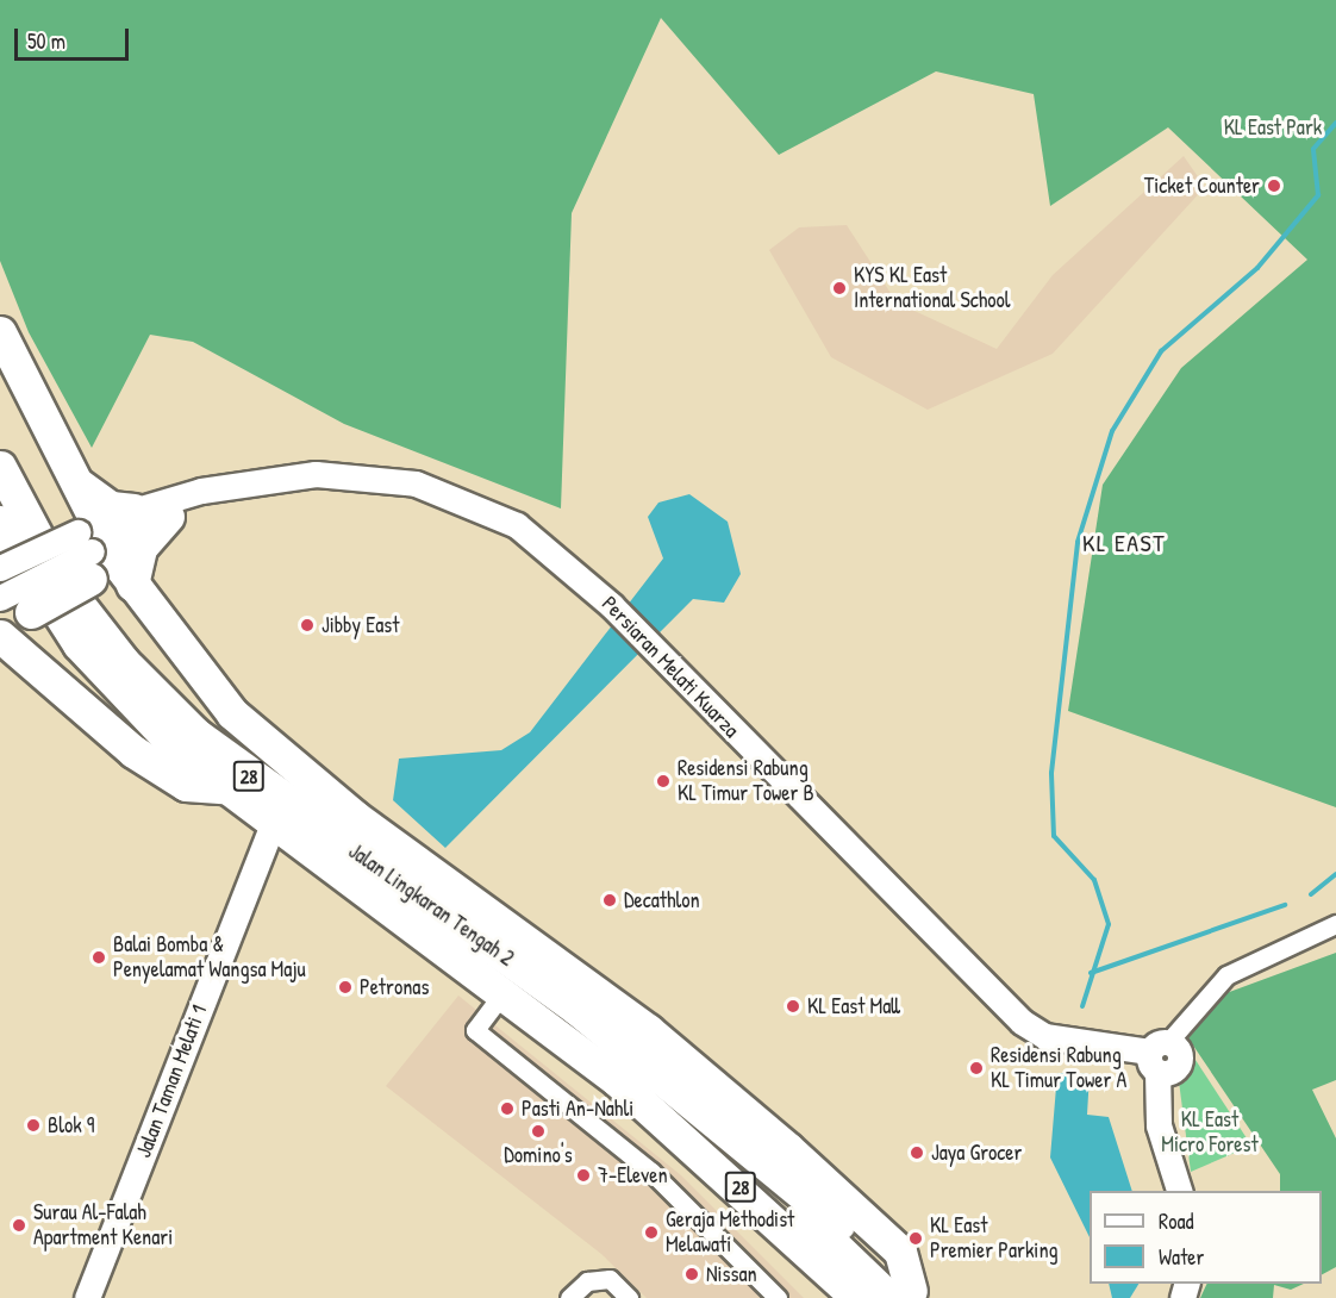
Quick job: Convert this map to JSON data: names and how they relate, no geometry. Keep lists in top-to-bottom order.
{
  "streets": {
    "highway": ["28", "Jalan Lingkaran Tengah 2"],
    "street": ["Persiaran Melati Kuarza", "Jalan Taman Melati 1"]
  },
  "crossings": [
    ["Jalan Lingkaran Tengah 2", "Jalan Taman Melati 1"]
  ],
  "districts": ["KL EAST"],
  "parks": ["KL East Park", "KL East Micro Forest"],
  "places": [
    "Ticket Counter",
    "KYS KL East International School",
    "Jibby East",
    "Residensi Rabung KL Timur Tower B",
    "Decathlon",
    "Balai Bomba & Penyelamat Wangsa Maju",
    "Petronas",
    "KL East Mall",
    "Residensi Rabung KL Timur Tower A",
    "Pasti An-Nahli",
    "Blok 9",
    "Domino's",
    "Jaya Grocer",
    "7-Eleven",
    "Surau Al-Falah Apartment Kenari",
    "Geraja Methodist Melawati",
    "KL East Premier Parking",
    "Nissan"
  ],
  "legend": ["Road", "Water"],
  "scale_bar": "50 m"
}
